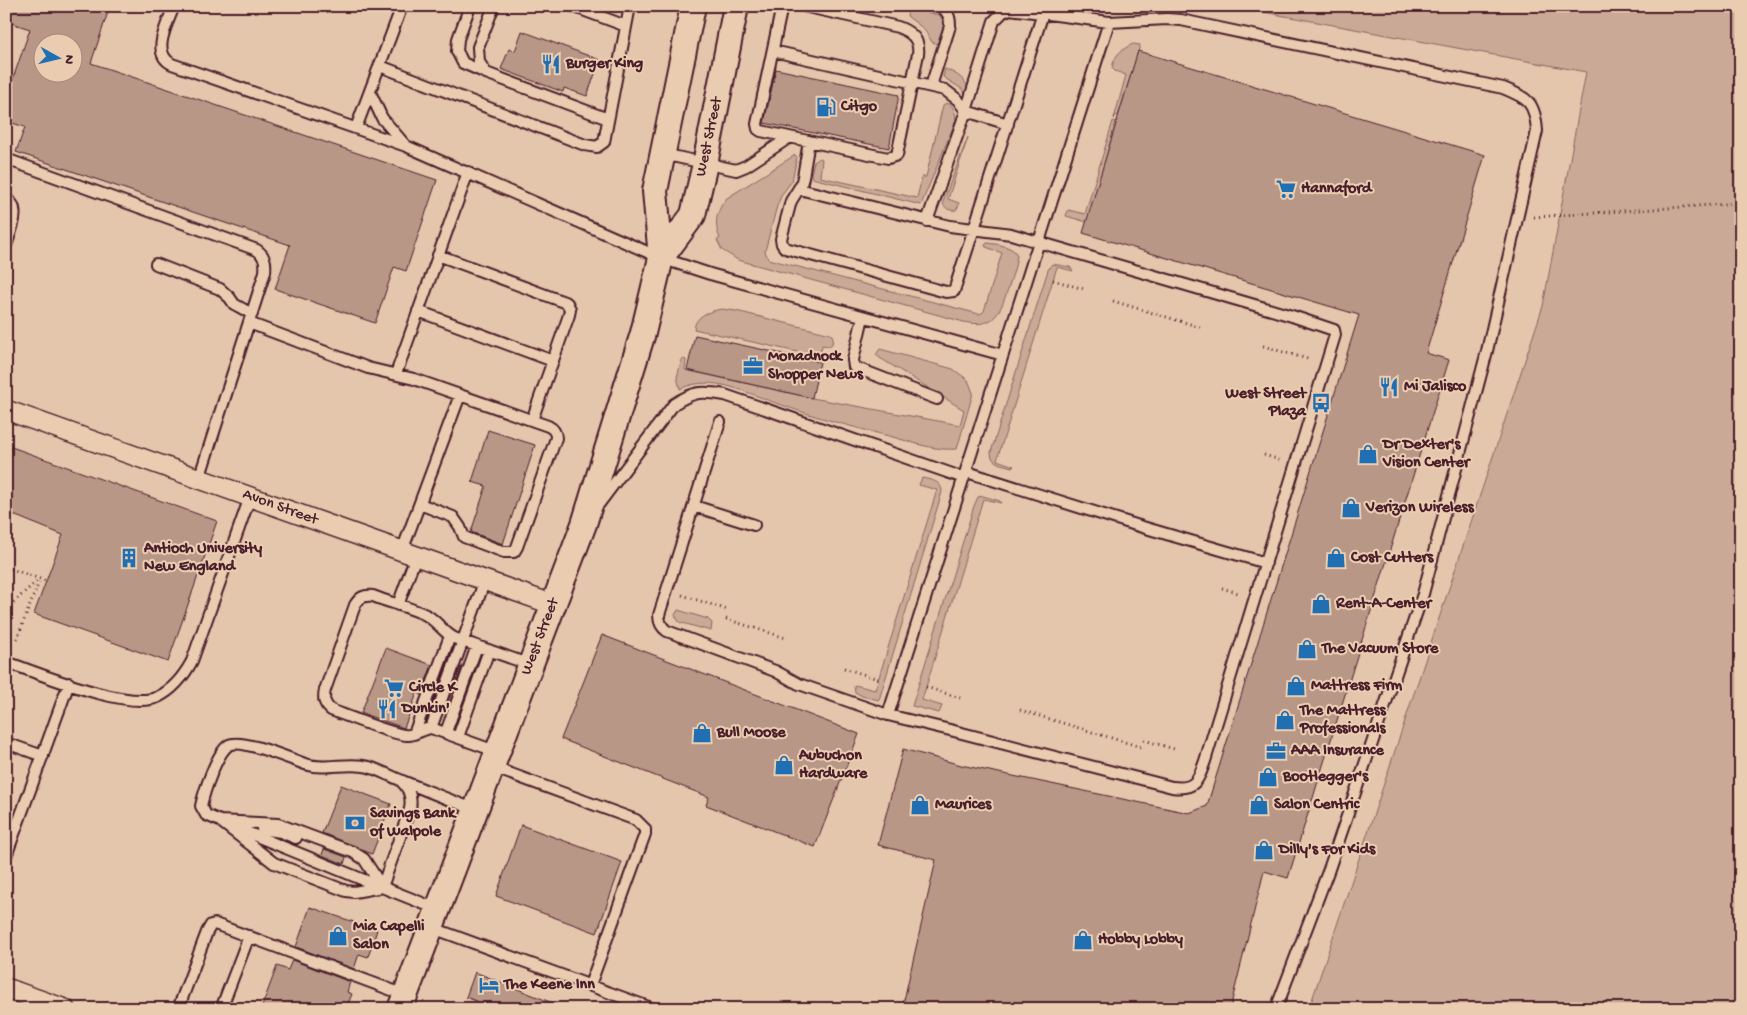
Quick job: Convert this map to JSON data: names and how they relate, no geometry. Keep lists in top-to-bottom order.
{
  "streets": {
    "street": ["West Street", "Avon Street"]
  },
  "crossings": [
    ["West Street", "Avon Street"]
  ],
  "places": {
    "restaurant": ["Burger King", "Mi Jalisco", "Dunkin'"],
    "fuel station": ["Citgo"],
    "supermarket": ["Hannaford", "Circle K"],
    "office": ["Monadnock Shopper News", "AAA Insurance"],
    "bus stop": ["West Street Plaza"],
    "shop": [
      "Dr Dexter's Vision Center",
      "Verizon Wireless",
      "Cost Cutters",
      "Rent-A-Center",
      "The Vacuum Store",
      "Mattress Firm",
      "The Mattress Professionals",
      "Bull Moose",
      "Aubuchon Hardware",
      "Bootlegger's",
      "Maurices",
      "Salon Centric",
      "Dilly's For Kids",
      "Mia Capelli Salon",
      "Hobby Lobby"
    ],
    "building": ["Antioch University New England"],
    "bank": ["Savings Bank of Walpole"],
    "hotel": ["The Keene Inn"]
  },
  "north": "right"
}
